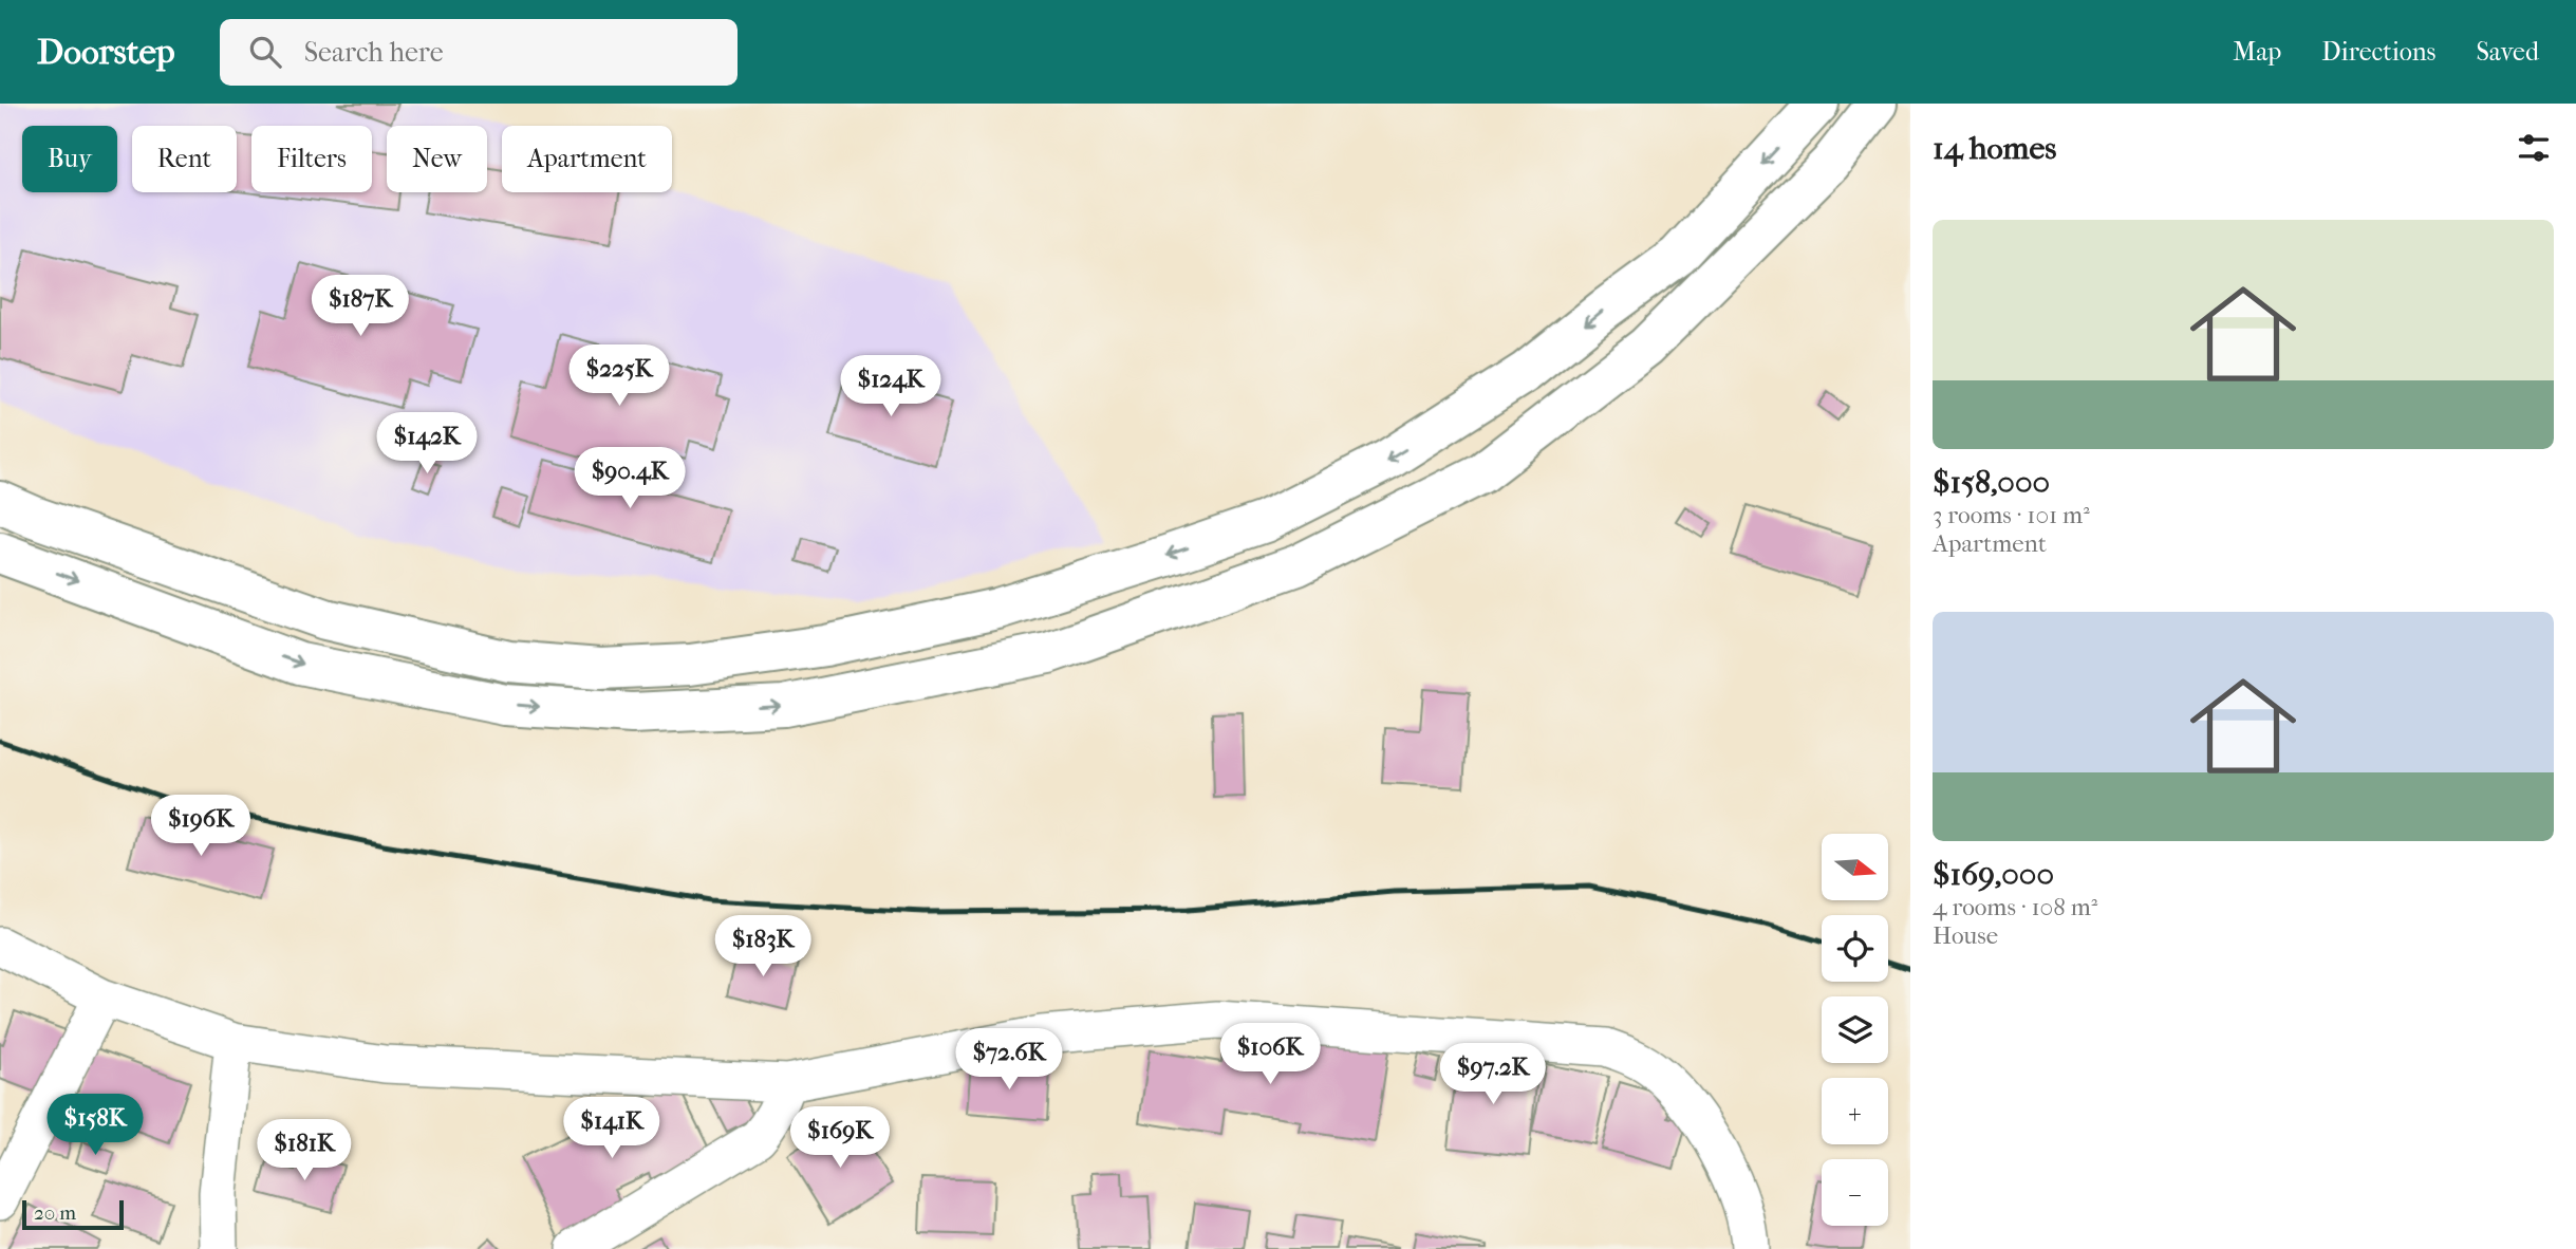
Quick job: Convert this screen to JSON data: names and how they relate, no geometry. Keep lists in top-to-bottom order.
{
  "scale_bar": "20 m",
  "north": "right",
  "page": {
    "header": "Doorstep",
    "search": "Search here",
    "nav": ["Map", "Directions", "Saved"],
    "heading": "14 homes",
    "chip": [
      "Buy",
      "Rent",
      "Filters",
      "New",
      "Apartment"
    ],
    "list": [
      {
        "name": "$158,000",
        "note": "3 rooms · 101 m² · Apartment"
      },
      {
        "name": "$169,000",
        "note": "4 rooms · 108 m² · House"
      }
    ],
    "price": [
      "$187K",
      "$225K",
      "$124K",
      "$142K",
      "$90.4K",
      "$196K",
      "$183K",
      "$106K",
      "$72.6K",
      "$97.2K",
      "$158K",
      "$141K",
      "$169K",
      "$181K"
    ],
    "map_buttons": ["+", "−"],
    "scale": "20 m"
  }
}
